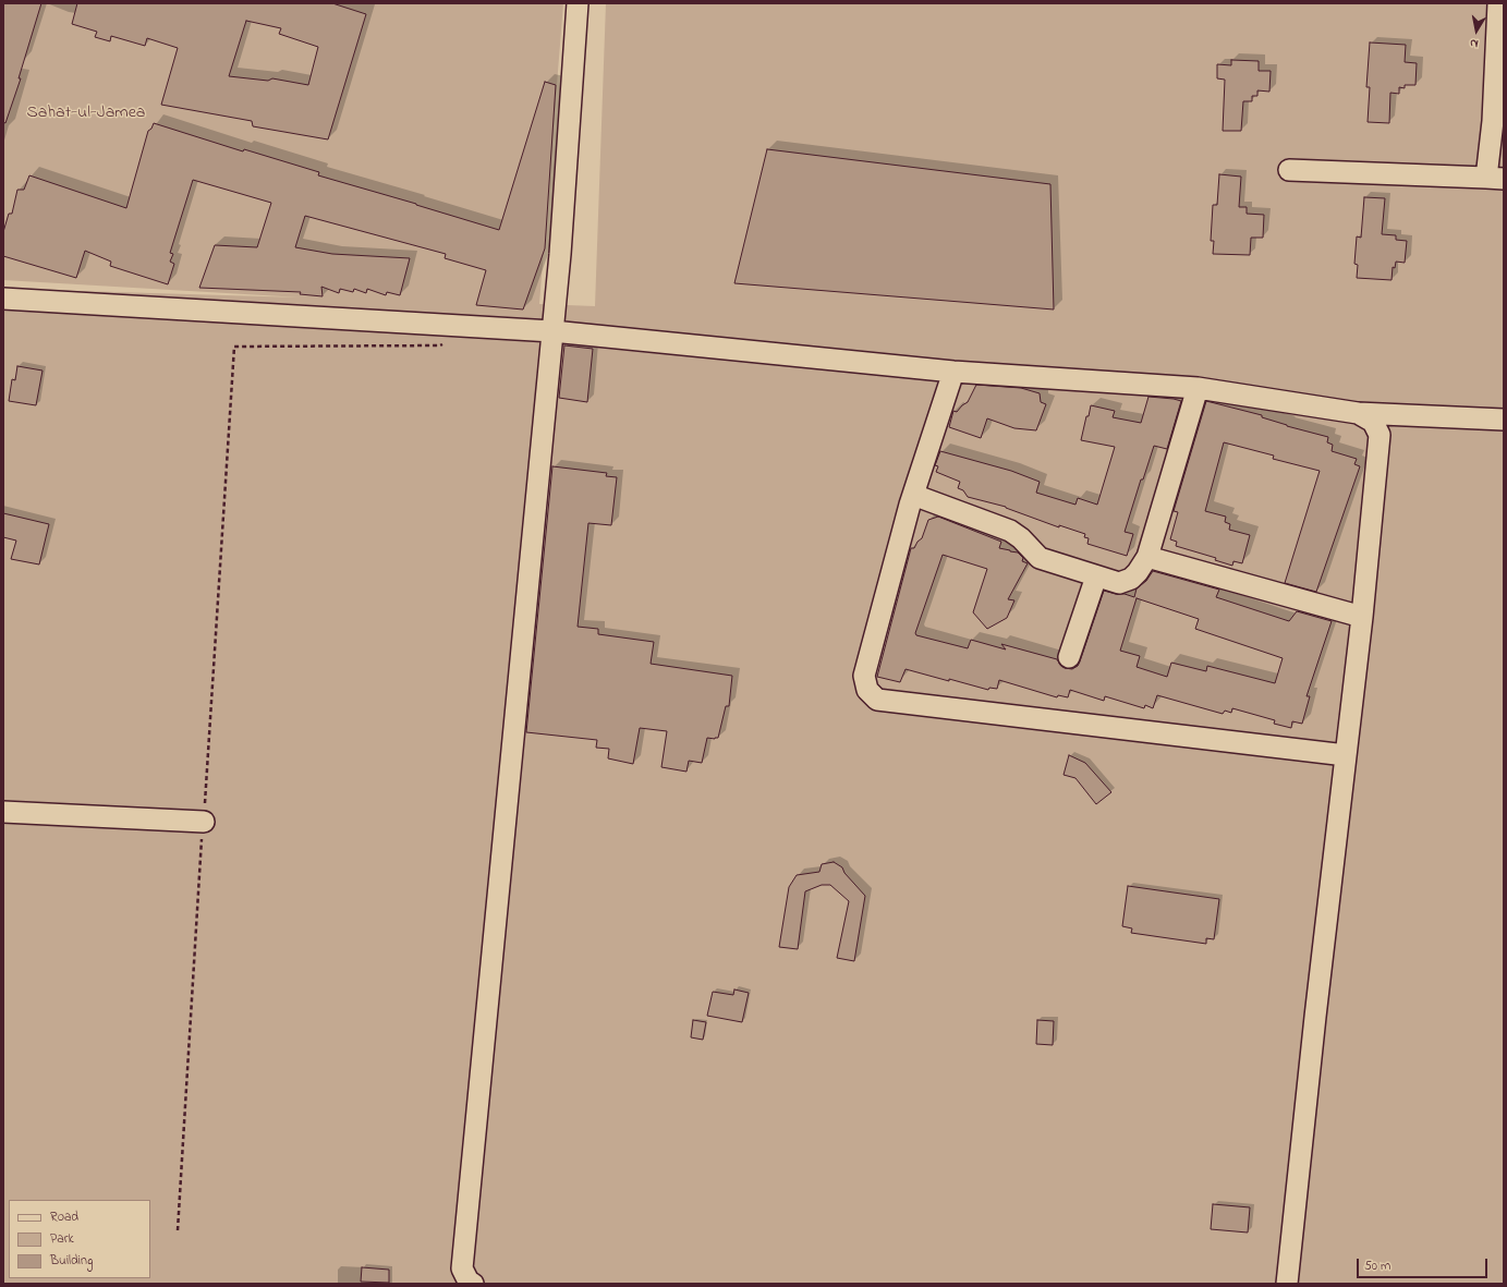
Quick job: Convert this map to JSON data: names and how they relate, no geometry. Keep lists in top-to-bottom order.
{
  "parks": ["Sahat-ul-Jamea"],
  "legend": ["Road", "Park", "Building"],
  "scale_bar": "50 m",
  "north": "bottom"
}
